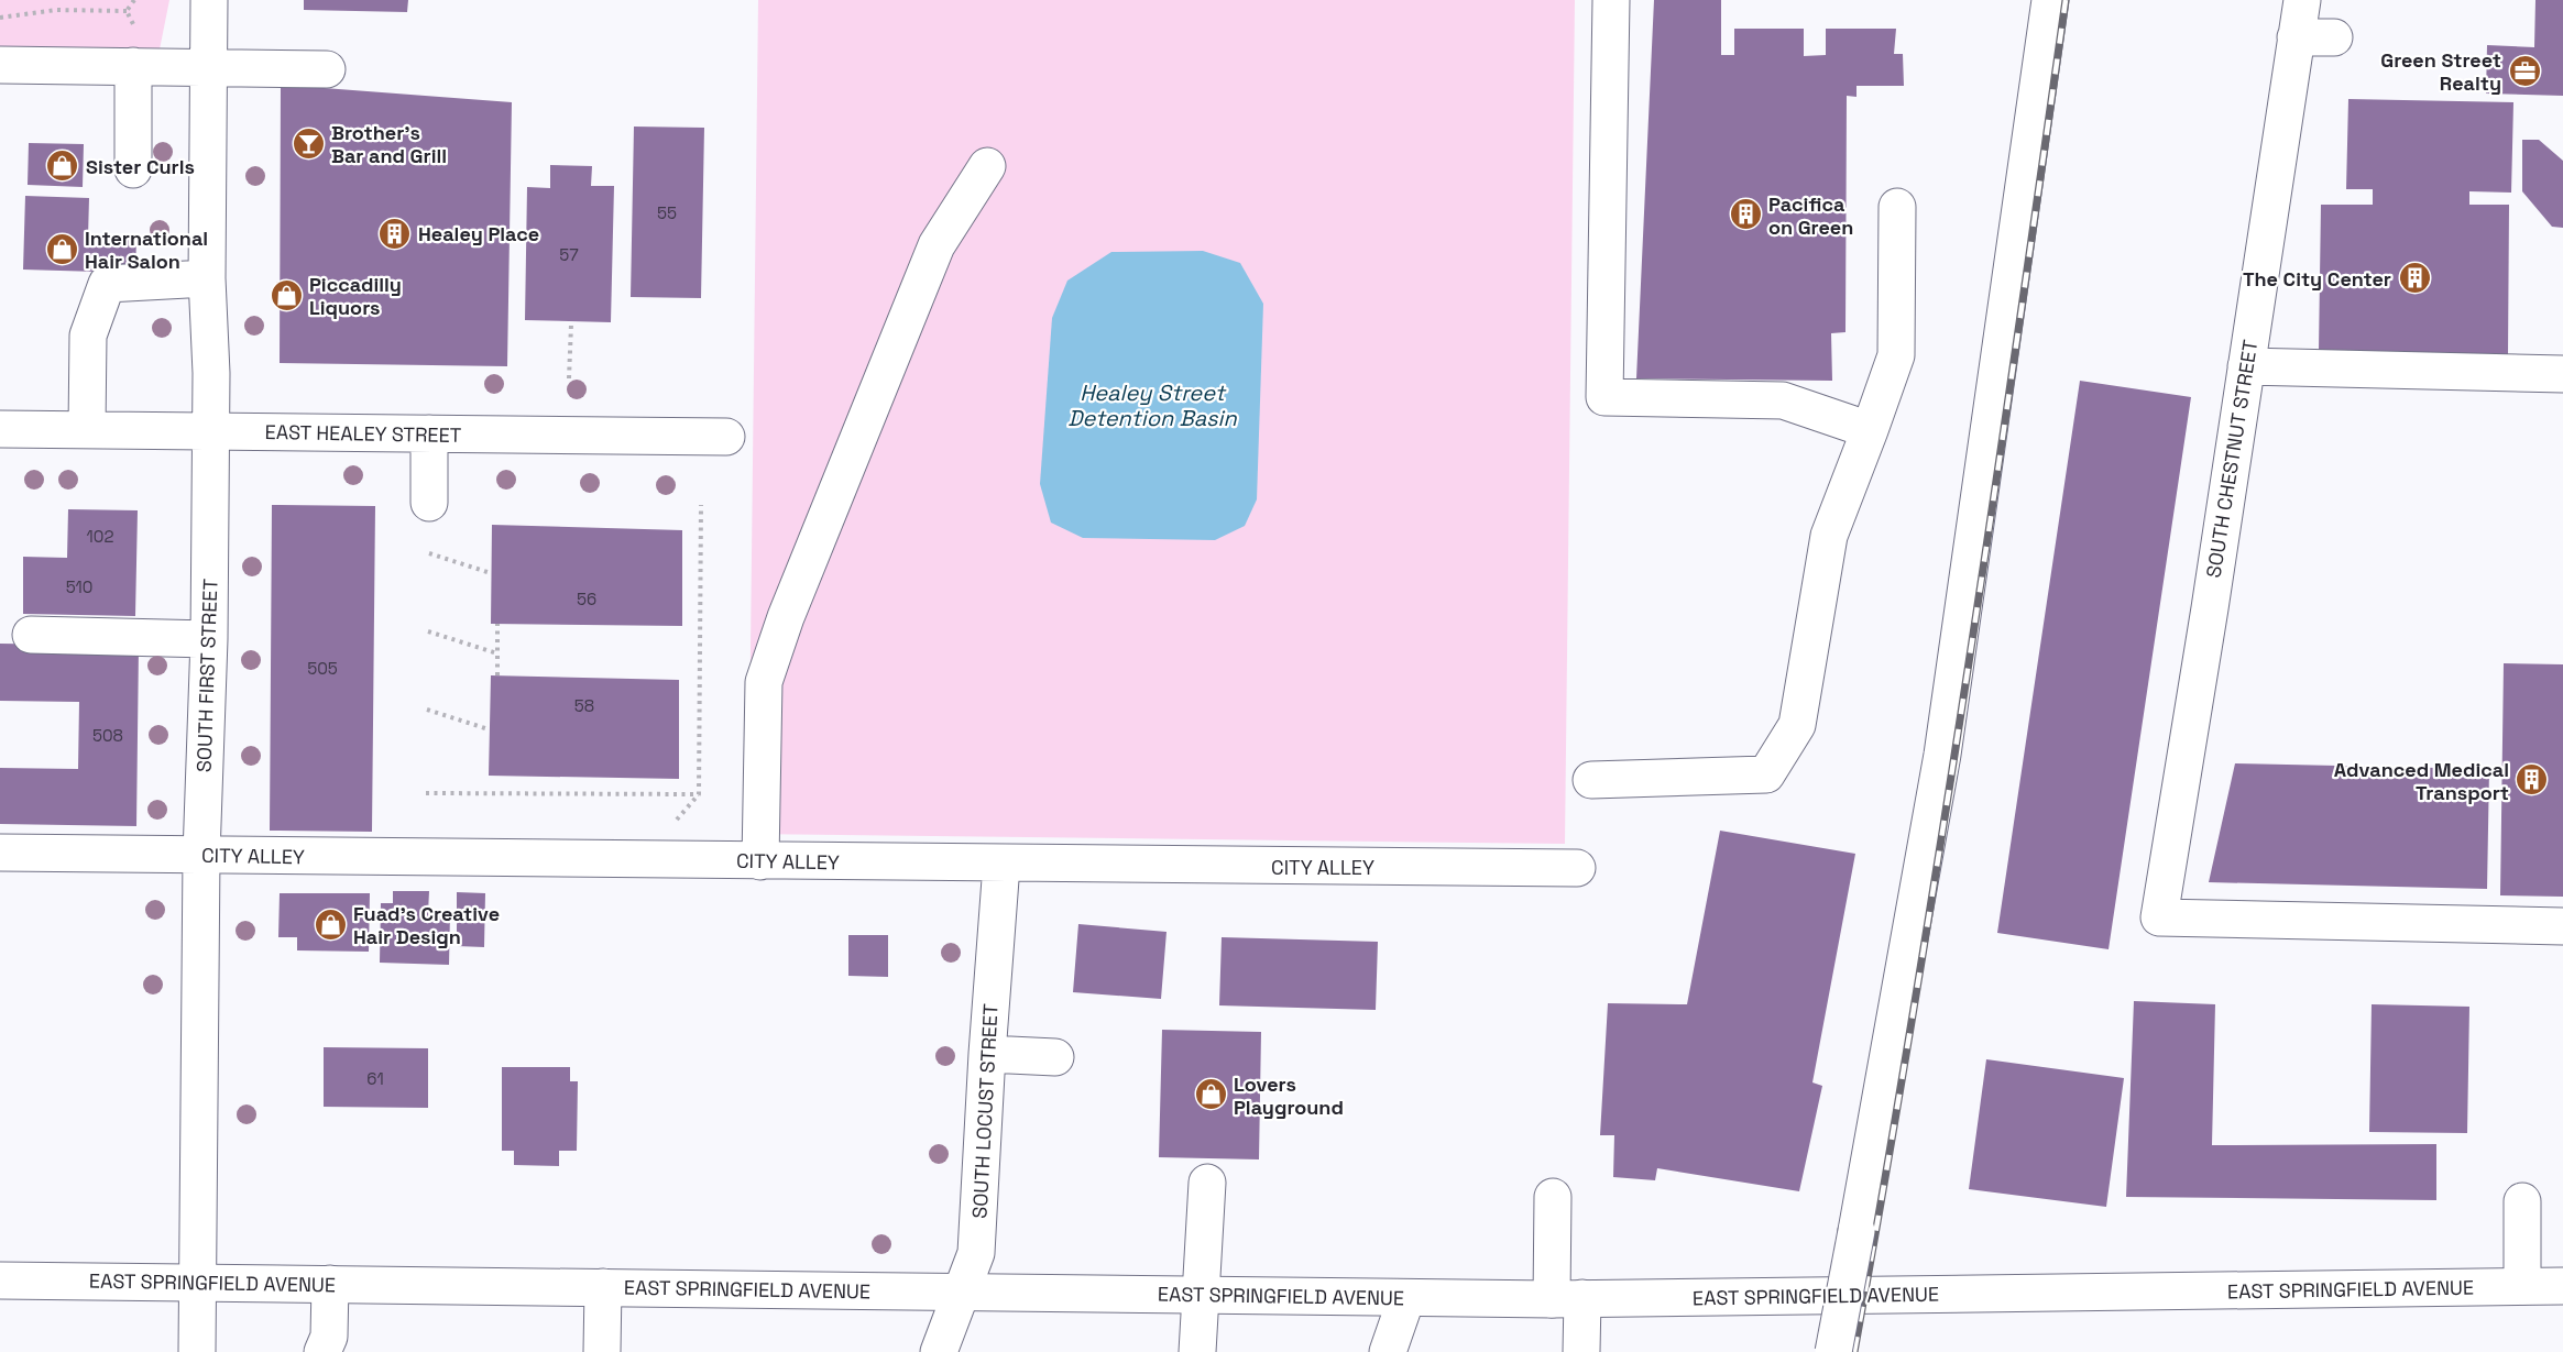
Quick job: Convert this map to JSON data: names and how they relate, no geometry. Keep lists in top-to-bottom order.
{
  "streets": {
    "street": [
      "EAST HEALEY STREET",
      "SOUTH CHESTNUT STREET",
      "SOUTH FIRST STREET",
      "CITY ALLEY",
      "SOUTH LOCUST STREET",
      "EAST SPRINGFIELD AVENUE"
    ]
  },
  "crossings": [
    ["EAST HEALEY STREET", "SOUTH FIRST STREET"],
    ["SOUTH FIRST STREET", "CITY ALLEY"],
    ["SOUTH FIRST STREET", "EAST SPRINGFIELD AVENUE"],
    ["CITY ALLEY", "SOUTH LOCUST STREET"],
    ["SOUTH LOCUST STREET", "EAST SPRINGFIELD AVENUE"]
  ],
  "water": ["Healey Street Detention Basin"],
  "places": {
    "office": ["Green Street Realty"],
    "bar": ["Brother's Bar and Grill"],
    "shop": [
      "Sister Curls",
      "International Hair Salon",
      "Piccadilly Liquors",
      "Fuad's Creative Hair Design",
      "Lovers Playground"
    ],
    "building": [
      "Pacifica on Green",
      "Healey Place",
      "The City Center",
      "Advanced Medical Transport"
    ]
  },
  "house_numbers": [
    "55",
    "57",
    "102",
    "510",
    "56",
    "505",
    "58",
    "508",
    "61"
  ]
}
